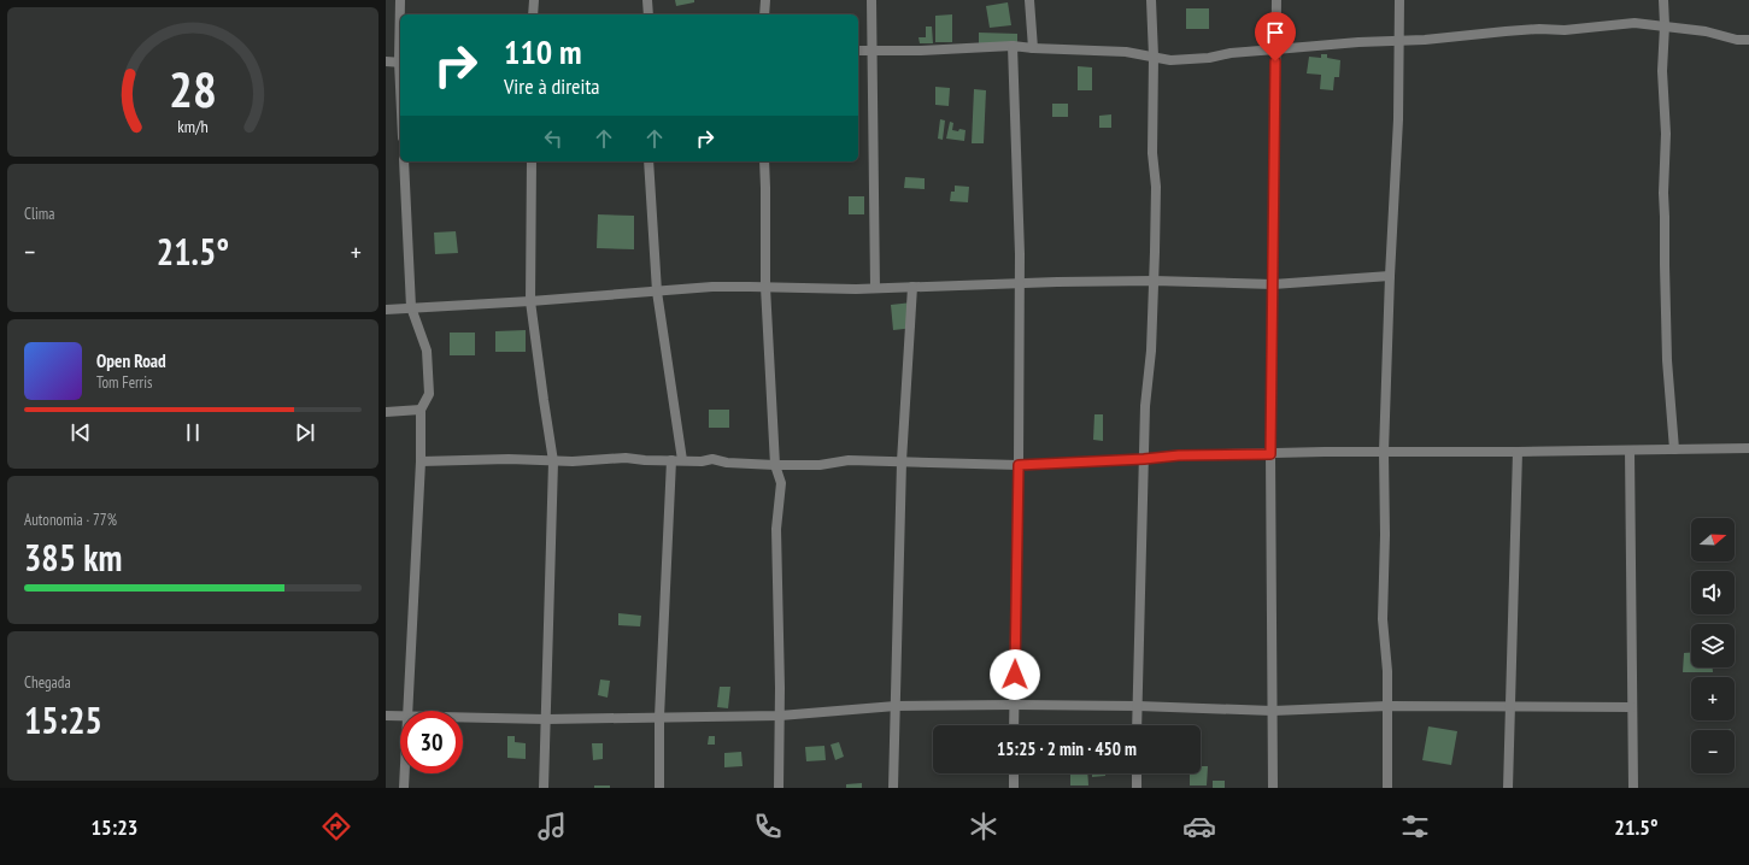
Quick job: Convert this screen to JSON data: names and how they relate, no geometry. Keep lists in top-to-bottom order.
{
  "north": "right",
  "page": {
    "turn": ["110 m", "Vire à direita"],
    "tile": [
      "Clima",
      ["Autonomia · 77%", "385 km"],
      ["Chegada", "15:25"]
    ],
    "heat": ["−", "21.5°", "+"],
    "song": ["Open Road", "Tom Ferris"],
    "map_buttons": ["+", "−"],
    "limit": "30",
    "trip": "15:25 · 2 min · 450 m",
    "tabs": ["15:23", "21.5°"],
    "gauge": ["28", "km/h"]
  }
}
